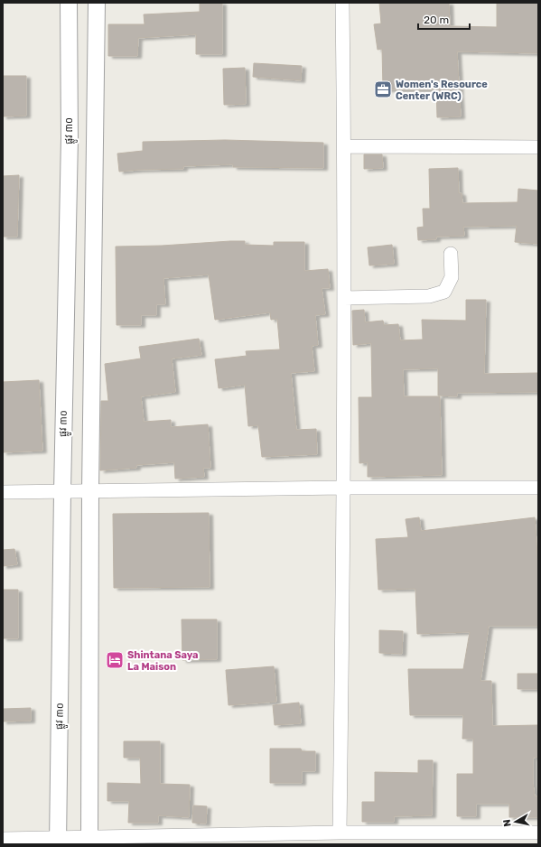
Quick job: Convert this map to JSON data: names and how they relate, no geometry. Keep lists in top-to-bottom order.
{
  "streets": {
    "street": ["ផ្លូវ ៣០"]
  },
  "places": {
    "office": ["Women's Resource Center (WRC)"],
    "hotel": ["Shintana Saya La Maison"]
  },
  "scale_bar": "20 m",
  "north": "left"
}
